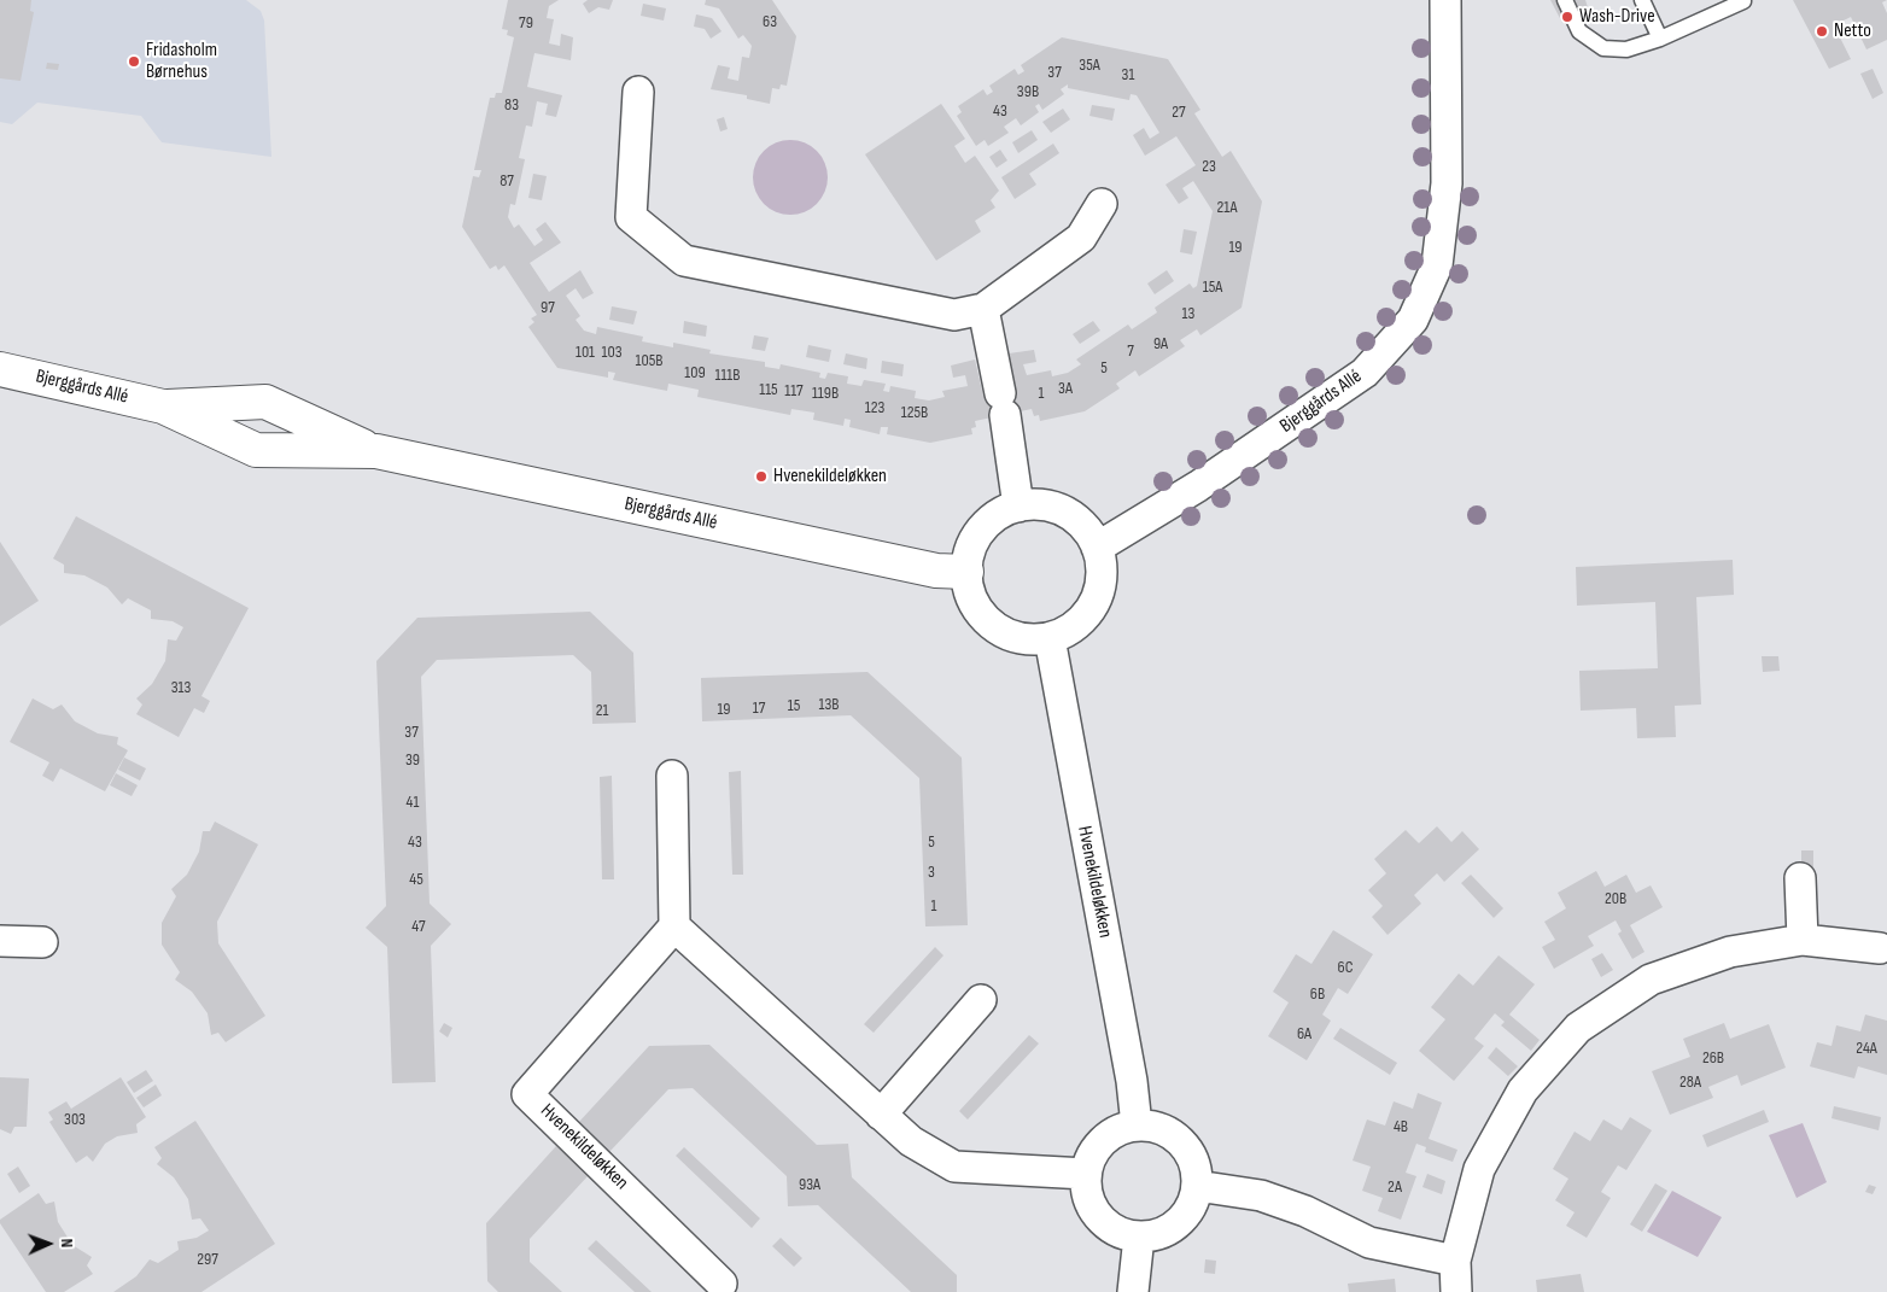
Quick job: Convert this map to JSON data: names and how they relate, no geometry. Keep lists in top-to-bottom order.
{
  "streets": {
    "street": ["Bjerggårds Allé", "Hvenekildeløkken"]
  },
  "crossings": [
    ["Bjerggårds Allé", "Hvenekildeløkken"]
  ],
  "places": [
    "Wash-Drive",
    "Netto",
    "Fridasholm Børnehus",
    "Hvenekildeløkken"
  ],
  "house_numbers": [
    "63",
    "79",
    "35A",
    "37",
    "31",
    "39B",
    "83",
    "43",
    "27",
    "23",
    "87",
    "21A",
    "19",
    "15A",
    "97",
    "13",
    "9A",
    "7",
    "101",
    "103",
    "105B",
    "5",
    "109",
    "111B",
    "3A",
    "115",
    "117",
    "119B",
    "1",
    "123",
    "125B",
    "313",
    "13B",
    "15",
    "17",
    "19",
    "21",
    "37",
    "39",
    "41",
    "43",
    "5",
    "3",
    "45",
    "20B",
    "1",
    "47",
    "6C",
    "6B",
    "6A",
    "24A",
    "26B",
    "28A",
    "303",
    "4B",
    "93A",
    "2A",
    "297"
  ],
  "north": "right"
}
